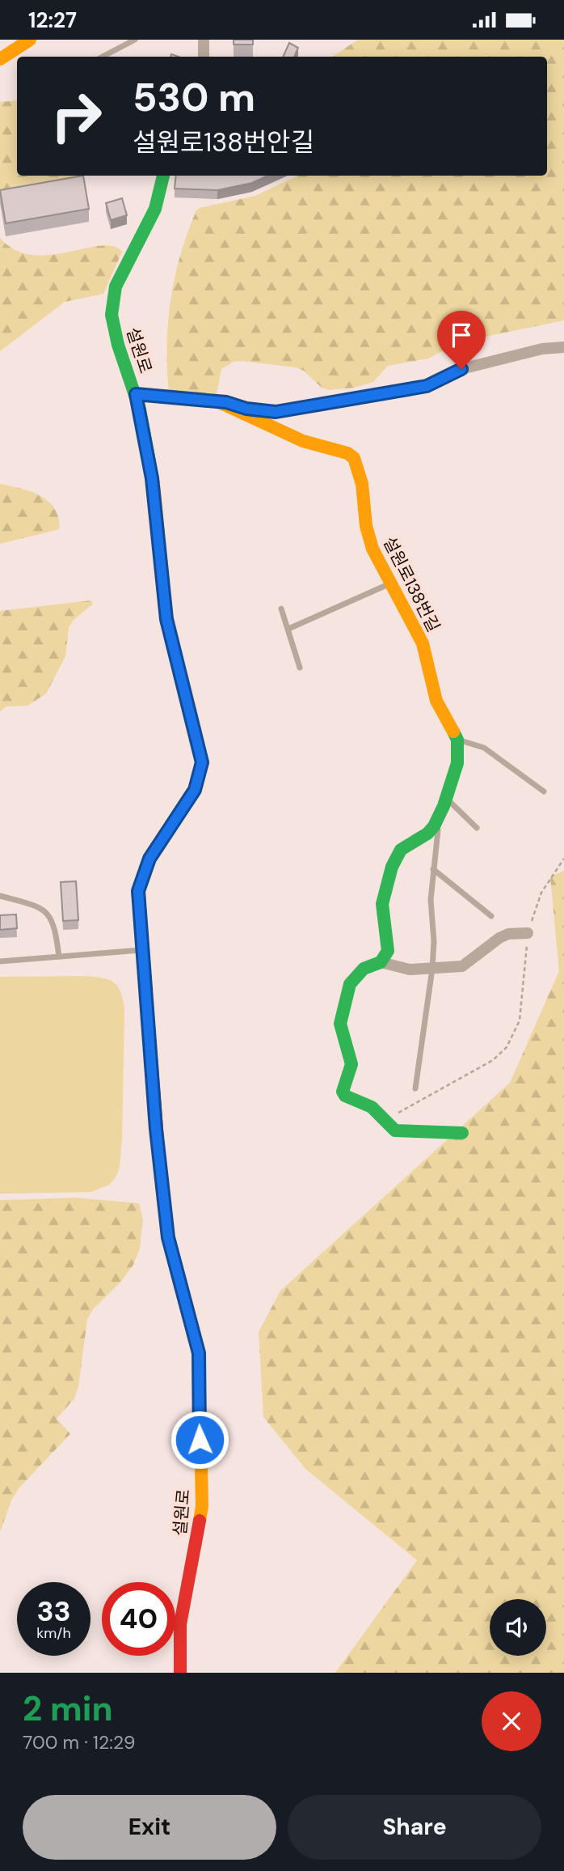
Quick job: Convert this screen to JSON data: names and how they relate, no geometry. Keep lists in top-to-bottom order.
{
  "streets": {
    "street": ["설원로", "설원로138번길"]
  },
  "page": {
    "status": "12:27",
    "turn": ["530 m", "설원로138번안길"],
    "speed": "33 km/h",
    "limit": "40",
    "heading": ["2 min", "700 m · 12:29"],
    "buttons": ["Exit", "Share"]
  }
}
